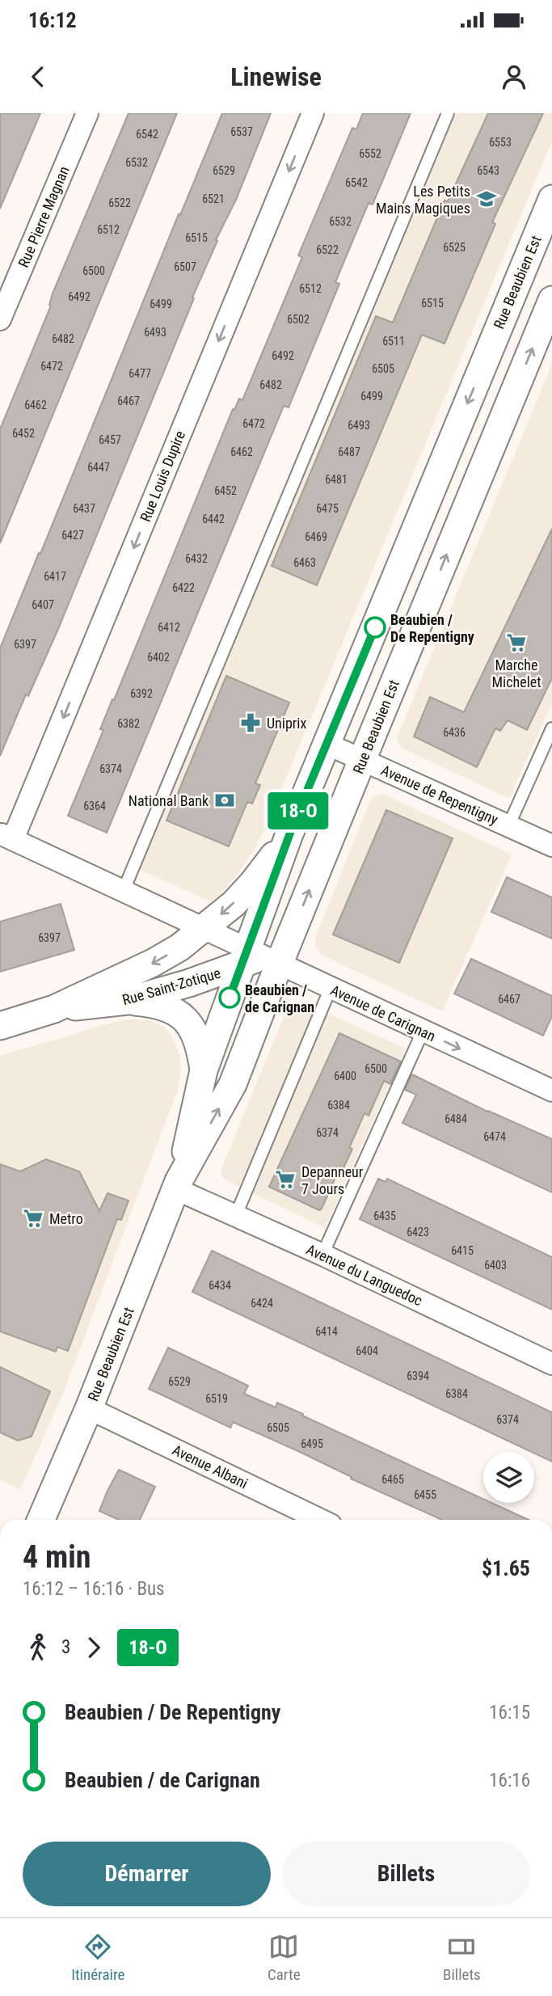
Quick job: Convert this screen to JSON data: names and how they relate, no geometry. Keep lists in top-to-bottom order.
{
  "streets": {
    "street": [
      "Rue Pierre Magnan",
      "Rue Beaubien Est",
      "Rue Louis Dupire",
      "Avenue de Repentigny",
      "Rue Saint-Zotique",
      "Avenue de Carignan",
      "Avenue du Languedoc",
      "Avenue Albani"
    ]
  },
  "crossings": [
    ["Rue Beaubien Est", "Avenue de Repentigny"],
    ["Rue Beaubien Est", "Rue Saint-Zotique"],
    ["Rue Beaubien Est", "Avenue de Carignan"],
    ["Rue Beaubien Est", "Avenue du Languedoc"],
    ["Rue Beaubien Est", "Avenue Albani"],
    ["Rue Louis Dupire", "Avenue de Carignan"],
    ["Rue Saint-Zotique", "Avenue de Carignan"]
  ],
  "one_way": ["Rue Louis Dupire"],
  "places": {
    "school or university": ["Les Petits Mains Magiques"],
    "other": ["Beaubien / De Repentigny", "Beaubien / de Carignan"],
    "supermarket": ["Marche Michelet", "Depanneur 7 Jours", "Metro"],
    "pharmacy": ["Uniprix"],
    "bank": ["National Bank"]
  },
  "lines": ["bus line 18-O"],
  "house_numbers": [
    "6537",
    "6542",
    "6553",
    "6552",
    "6532",
    "6529",
    "6543",
    "6542",
    "6521",
    "6522",
    "6532",
    "6512",
    "6515",
    "6525",
    "6522",
    "6507",
    "6500",
    "6512",
    "6492",
    "6515",
    "6499",
    "6502",
    "6493",
    "6482",
    "6511",
    "6492",
    "6472",
    "6505",
    "6477",
    "6482",
    "6499",
    "6467",
    "6462",
    "6472",
    "6493",
    "6452",
    "6457",
    "6462",
    "6487",
    "6447",
    "6481",
    "6452",
    "6437",
    "6475",
    "6442",
    "6427",
    "6469",
    "6432",
    "6463",
    "6417",
    "6422",
    "6407",
    "6412",
    "6397",
    "6402",
    "6392",
    "6382",
    "6436",
    "6374",
    "6364",
    "6397",
    "6467",
    "6500",
    "6400",
    "6384",
    "6484",
    "6374",
    "6474",
    "6435",
    "6423",
    "6415",
    "6403",
    "6434",
    "6424",
    "6414",
    "6404",
    "6394",
    "6529",
    "6384",
    "6519",
    "6374",
    "6505",
    "6495",
    "6465",
    "6455"
  ],
  "page": {
    "status": "16:12",
    "header": "Linewise",
    "on_map": "18-O",
    "heading": ["4 min", "16:12 – 16:16 · Bus", "$1.65"],
    "legs": ["3", "18-O"],
    "list": [
      {
        "name": "Beaubien / De Repentigny",
        "value": "16:15"
      },
      {
        "name": "Beaubien / de Carignan",
        "value": "16:16"
      }
    ],
    "buttons": ["Démarrer", "Billets"],
    "tabs": ["Itinéraire", "Carte", "Billets"]
  }
}
